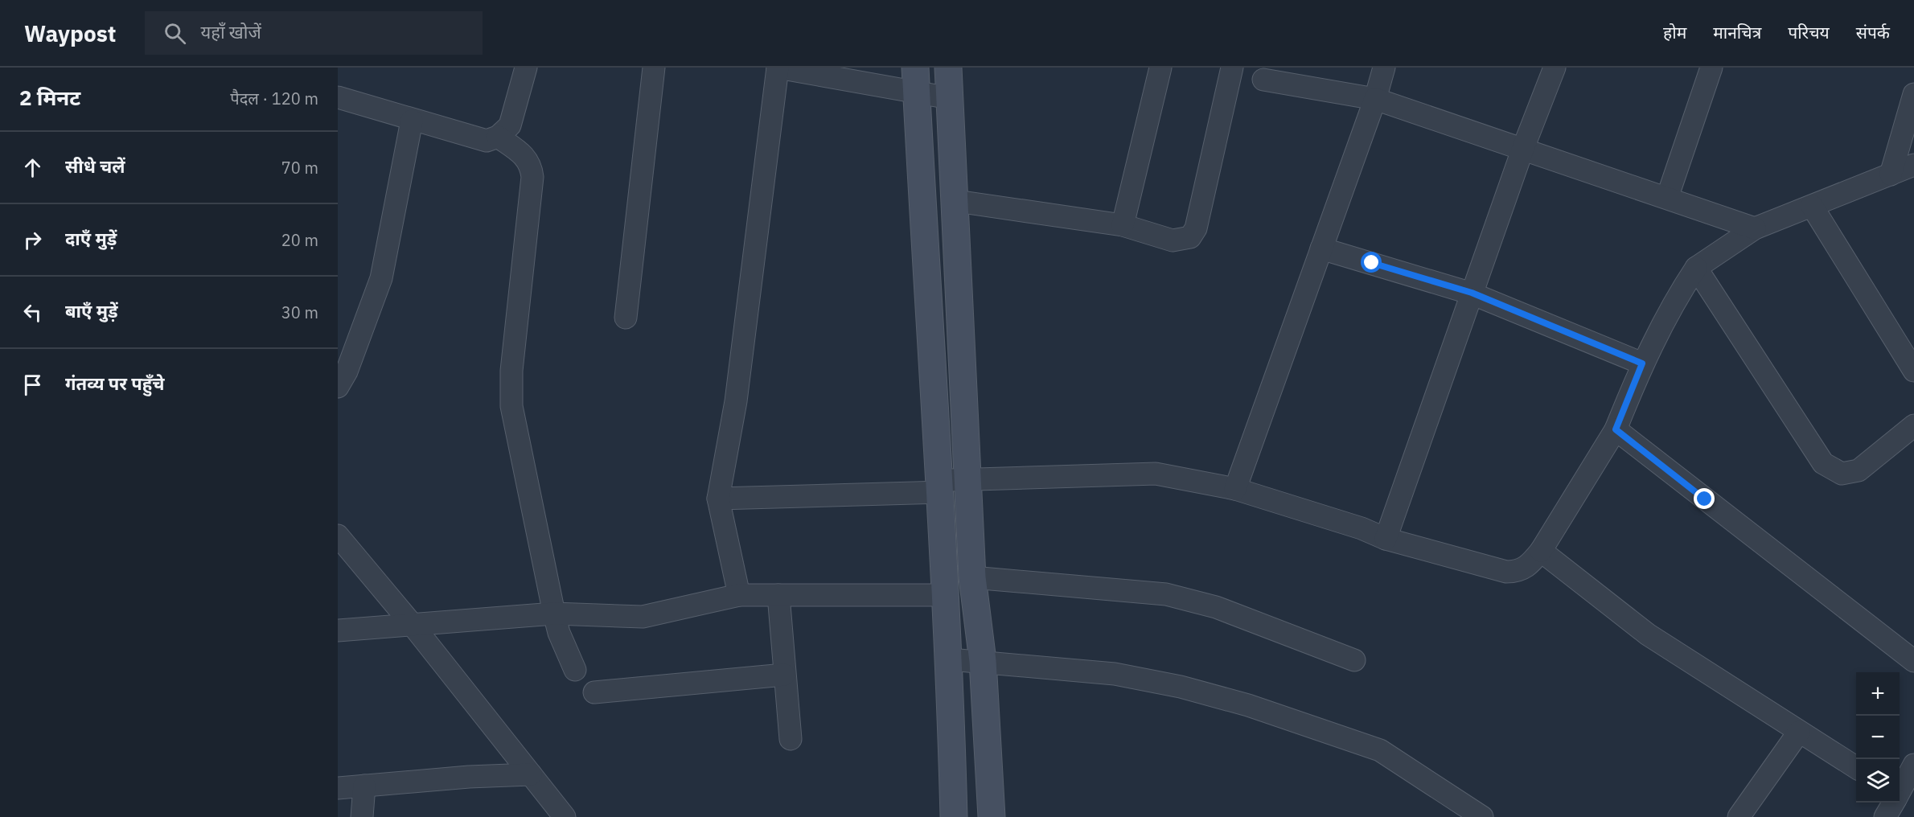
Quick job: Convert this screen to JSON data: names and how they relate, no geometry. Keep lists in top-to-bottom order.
{
  "page": {
    "header": "Waypost",
    "search": "यहाँ खोजें",
    "nav": [
      "होम",
      "मानचित्र",
      "परिचय",
      "संपर्क"
    ],
    "heading": ["2 मिनट", "पैदल · 120 m"],
    "list": [
      ["सीधे चलें", "70 m"],
      ["दाएँ मुड़ें", "20 m"],
      ["बाएँ मुड़ें", "30 m"],
      "गंतव्य पर पहुँचे"
    ],
    "map_buttons": ["+", "−"]
  }
}
